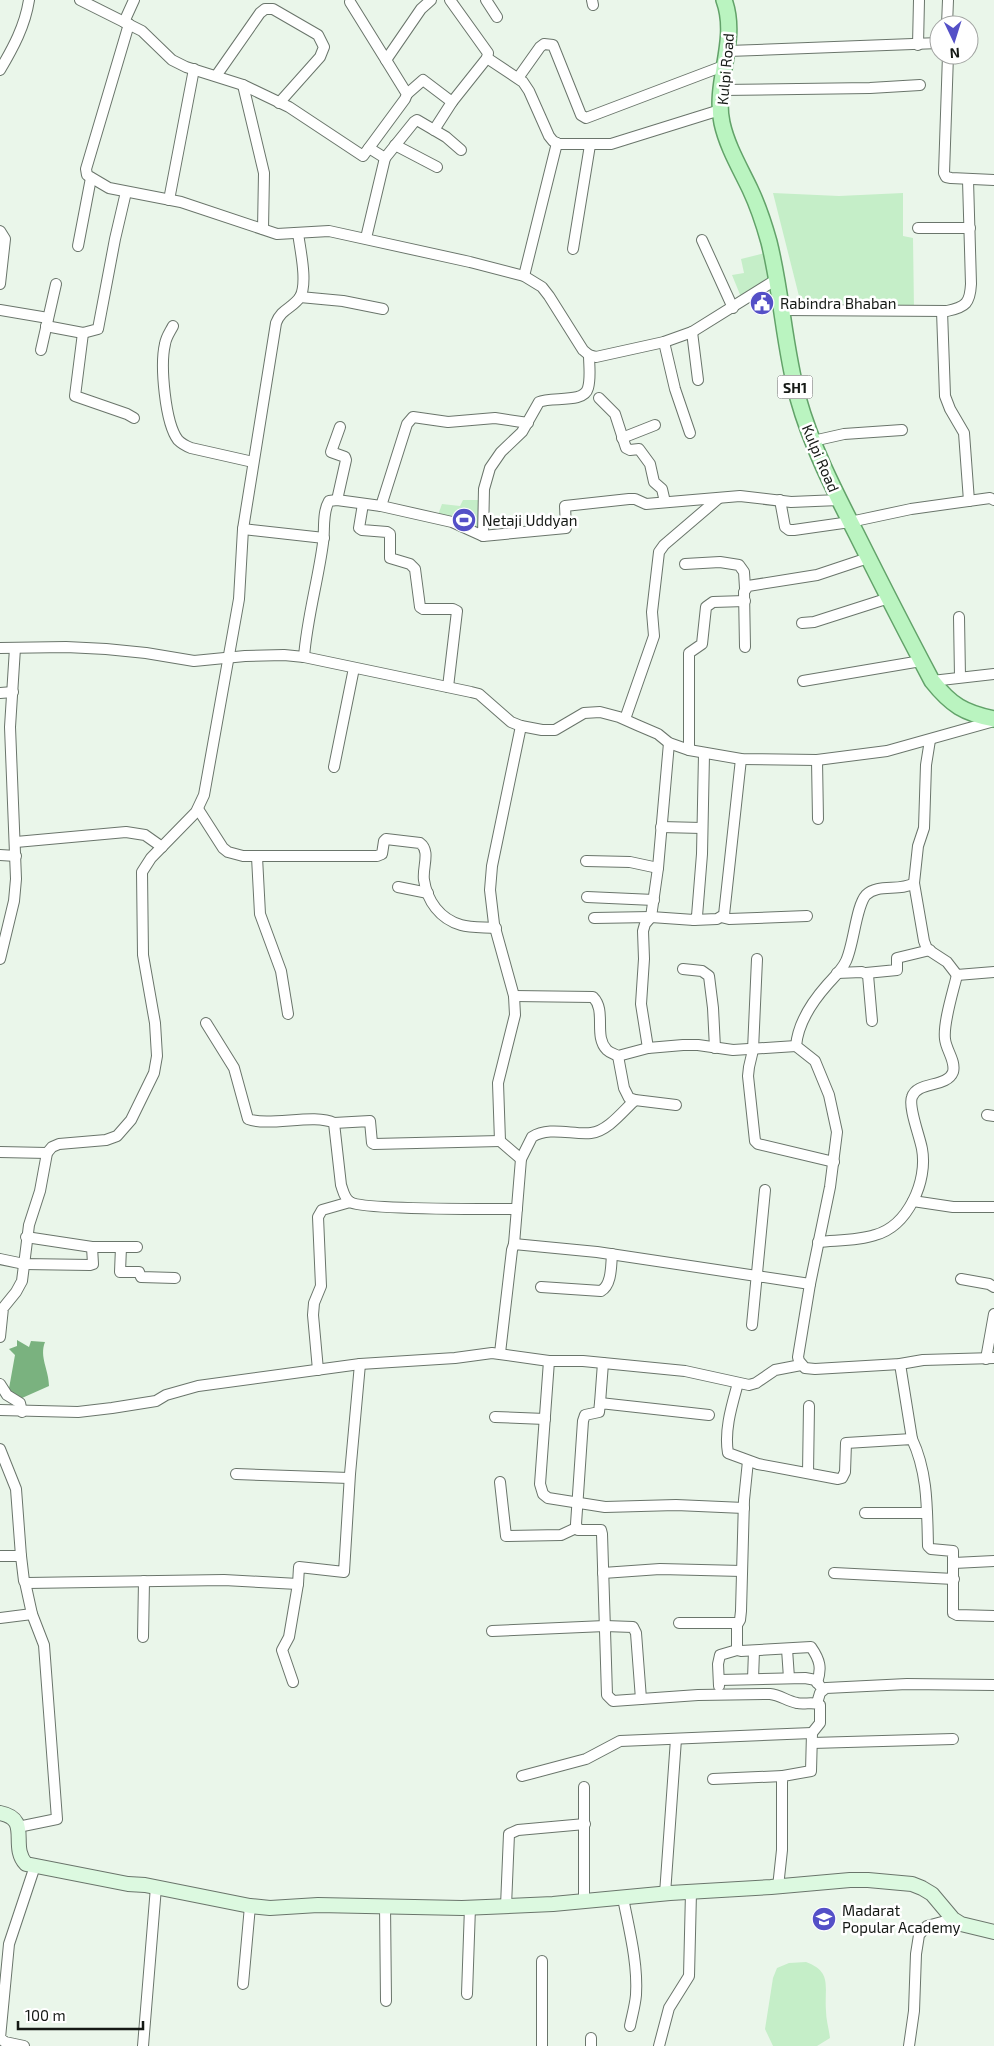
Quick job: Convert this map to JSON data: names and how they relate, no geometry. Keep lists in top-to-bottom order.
{
  "streets": {
    "main road": ["Kulpi Road", "SH1"]
  },
  "places": {
    "public building": ["Rabindra Bhaban"],
    "sports": ["Netaji Uddyan"],
    "school or university": ["Madarat Popular Academy"]
  },
  "scale_bar": "100 m",
  "north": "bottom"
}
